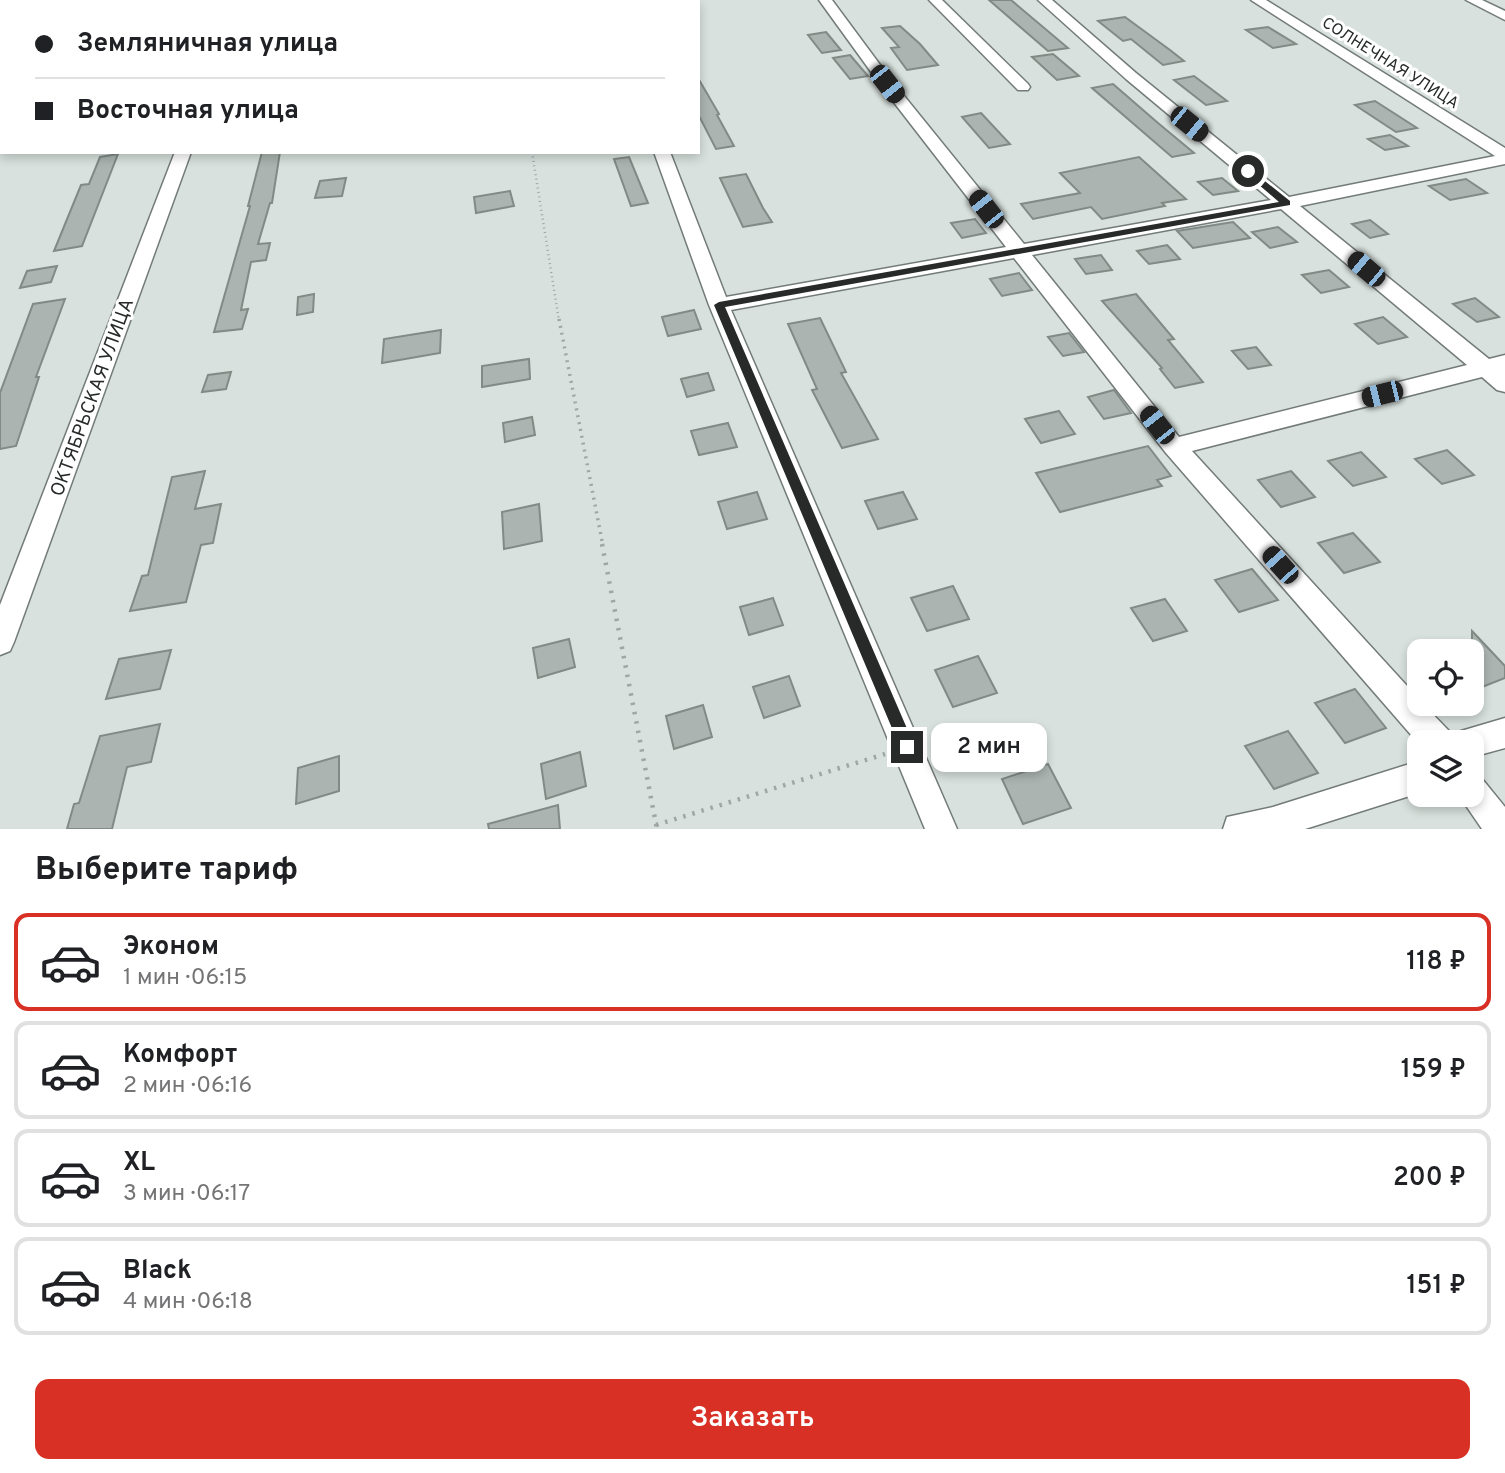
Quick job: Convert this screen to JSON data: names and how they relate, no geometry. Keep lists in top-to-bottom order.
{
  "streets": {
    "street": ["СОЛНЕЧНАЯ УЛИЦА", "ОКТЯБРЬСКАЯ УЛИЦА"]
  },
  "page": {
    "banner": ["Земляничная улица", "Восточная улица"],
    "bubble": "2 мин",
    "heading": "Выберите тариф",
    "list": [
      {
        "name": "Эконом",
        "note": "1 мин · 06:15",
        "value": "118 ₽"
      },
      {
        "name": "Комфорт",
        "note": "2 мин · 06:16",
        "value": "159 ₽"
      },
      {
        "name": "XL",
        "note": "3 мин · 06:17",
        "value": "200 ₽"
      },
      {
        "name": "Black",
        "note": "4 мин · 06:18",
        "value": "151 ₽"
      }
    ],
    "buttons": "Заказать"
  }
}
